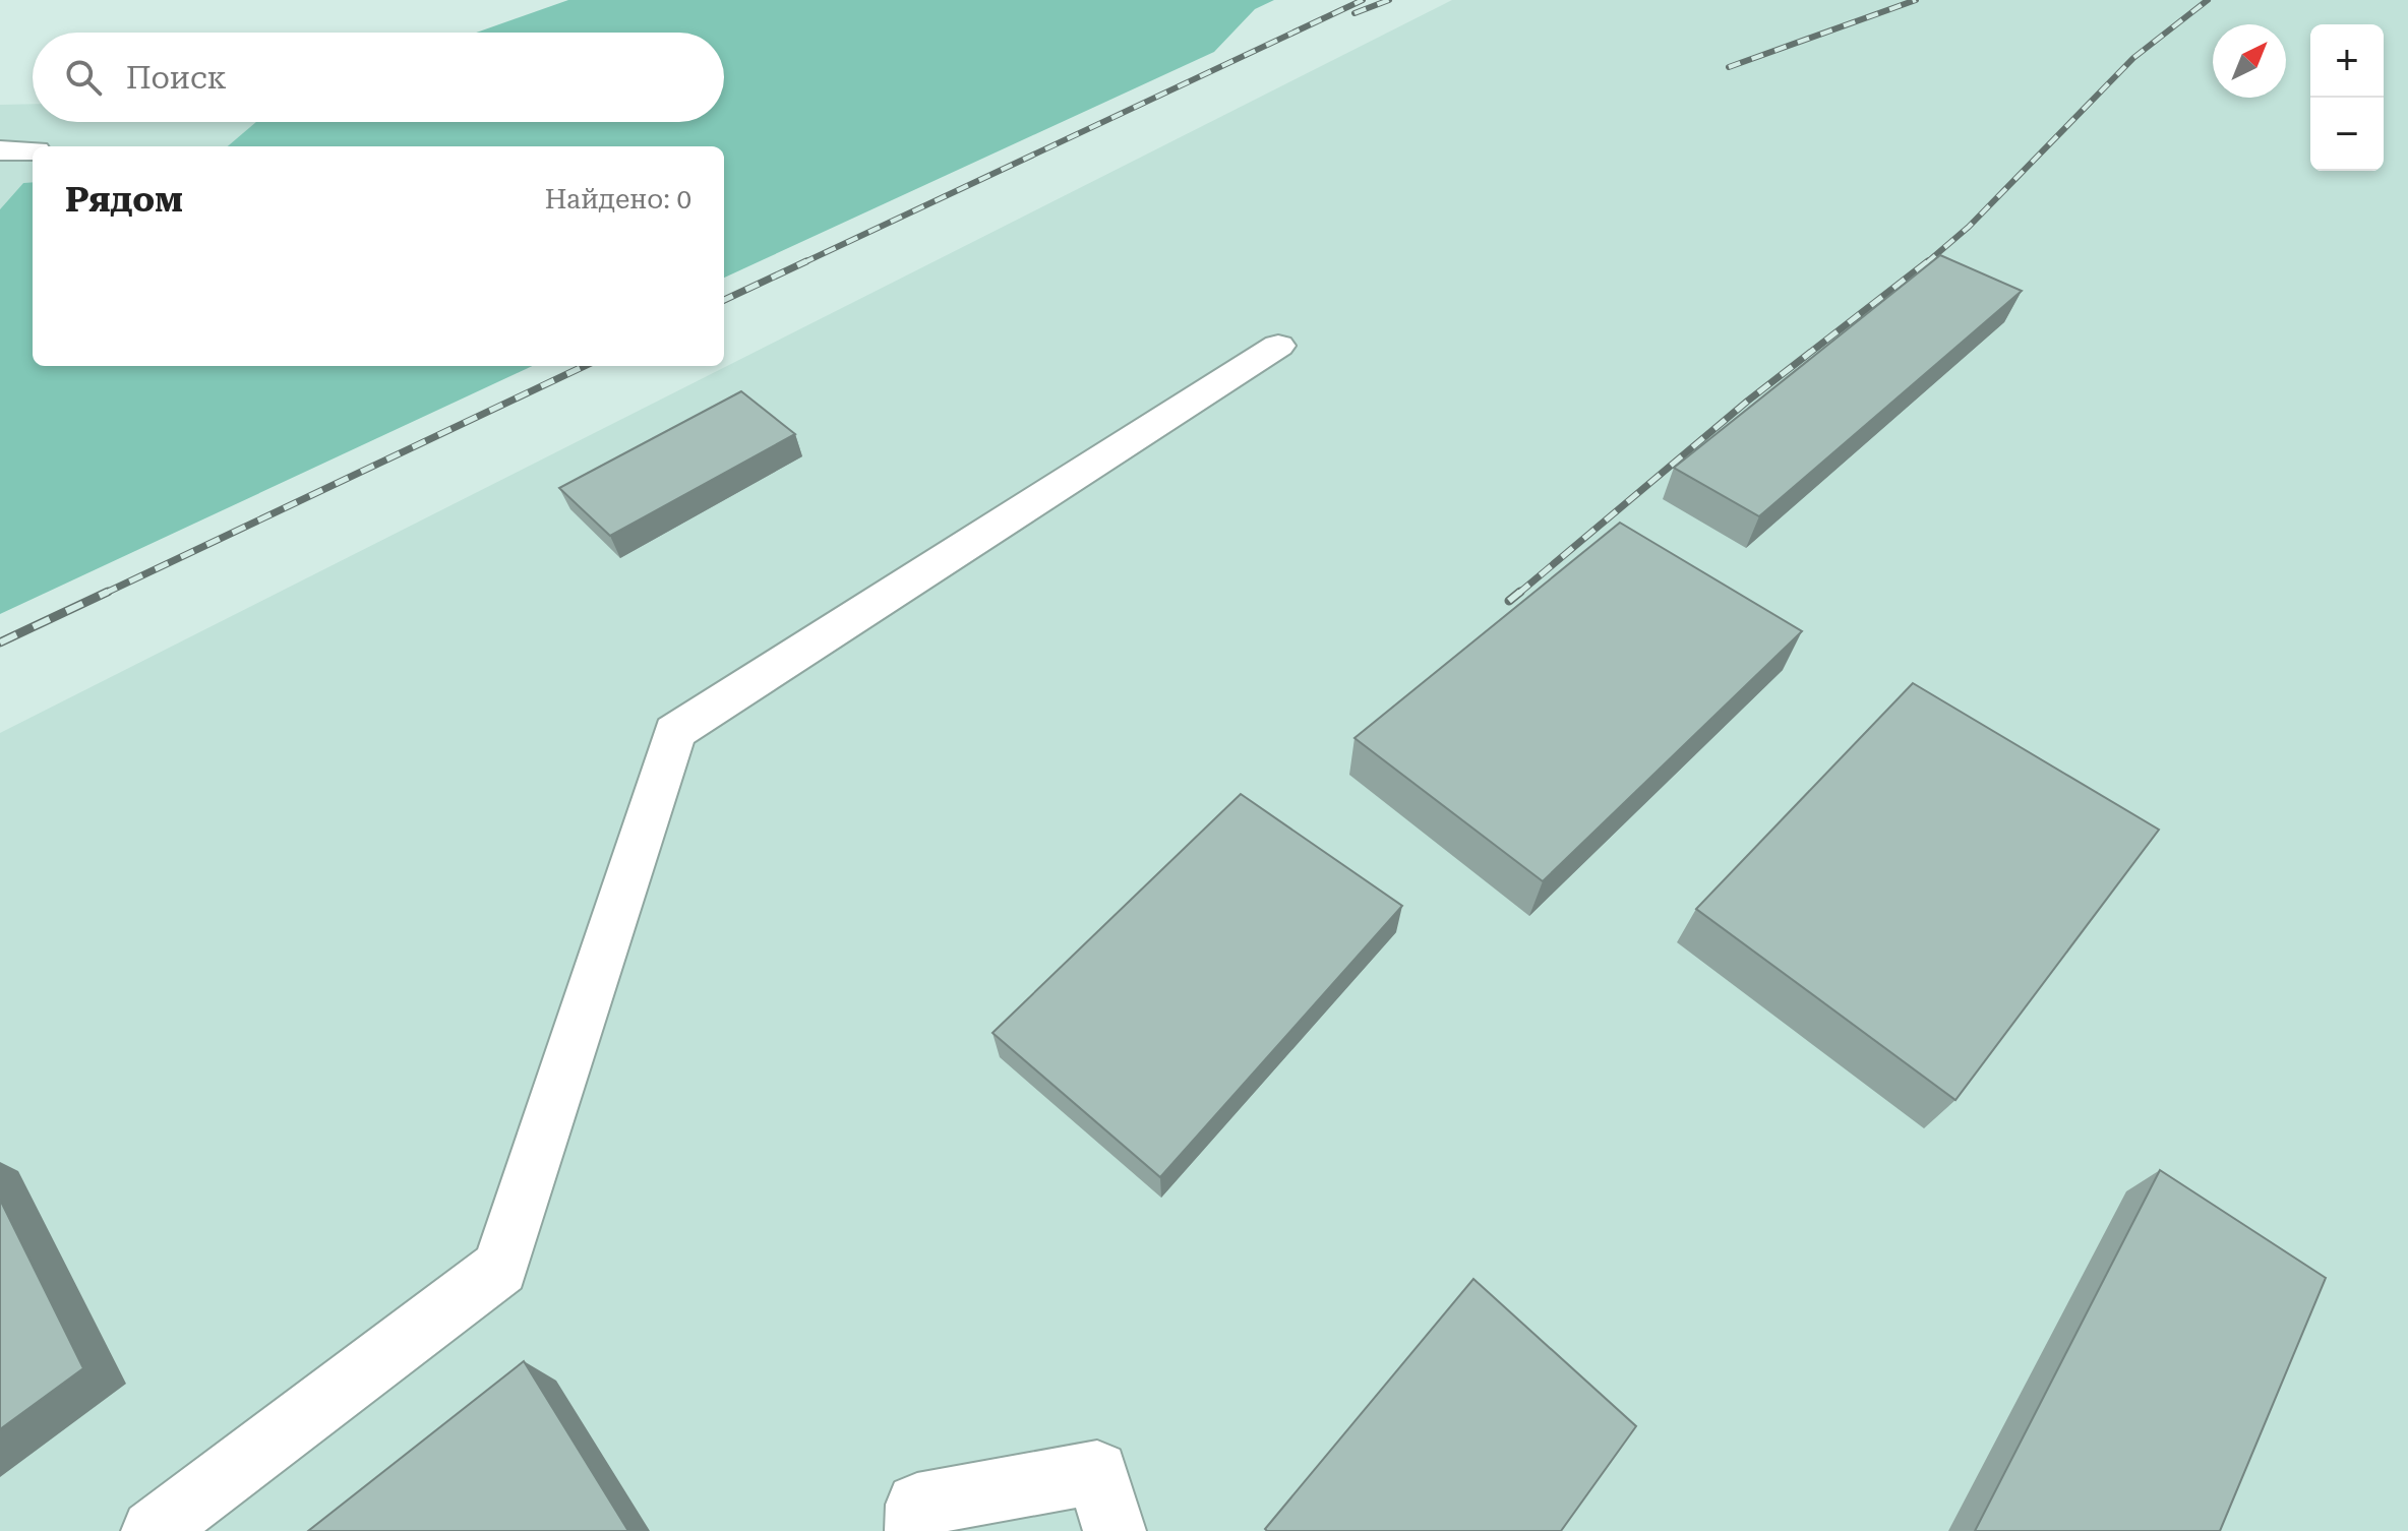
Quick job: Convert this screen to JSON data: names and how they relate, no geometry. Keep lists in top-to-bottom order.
{
  "north": "top right",
  "page": {
    "map_buttons": ["+", "−"],
    "search": "Поиск",
    "heading": ["Рядом", "Найдено: 0"]
  }
}
